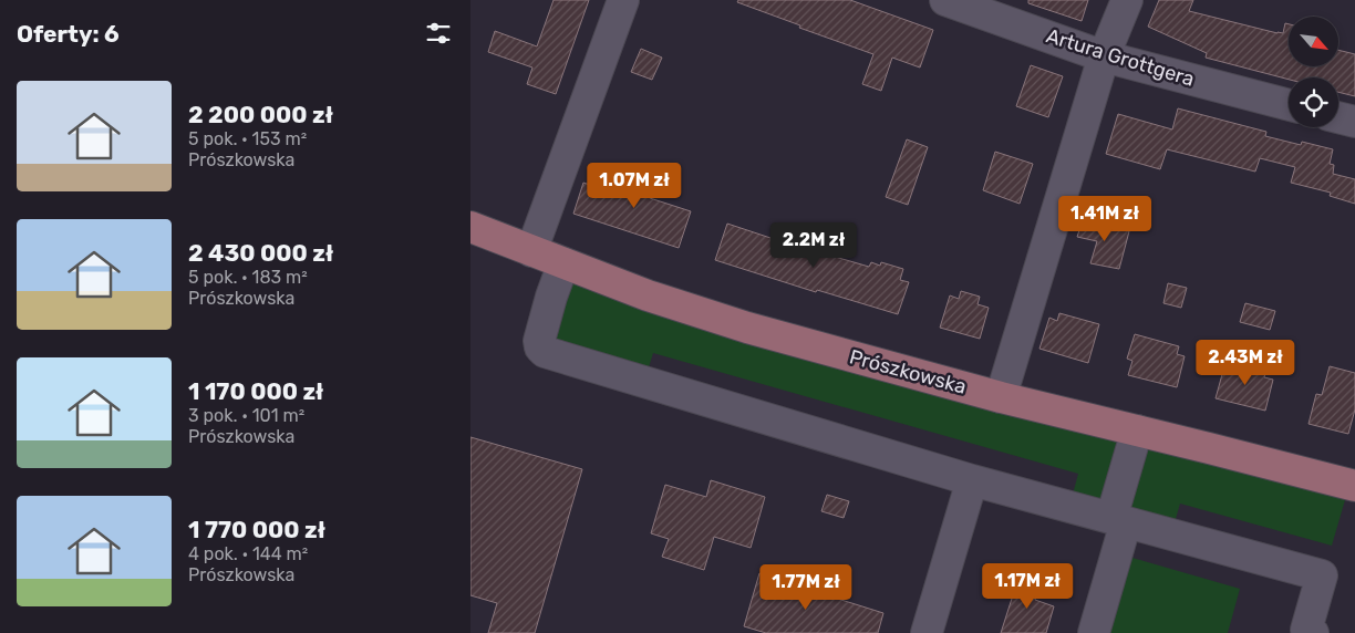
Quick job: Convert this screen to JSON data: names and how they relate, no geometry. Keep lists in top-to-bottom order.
{
  "streets": {
    "main road": ["Prószkowska"],
    "street": ["Artura Grottgera"]
  },
  "north": "bottom right",
  "page": {
    "heading": "Oferty: 6",
    "list": [
      {
        "name": "2 200 000 zł",
        "note": "5 pok. · 153 m² · Prószkowska"
      },
      {
        "name": "2 430 000 zł",
        "note": "5 pok. · 183 m² · Prószkowska"
      },
      {
        "name": "1 170 000 zł",
        "note": "3 pok. · 101 m² · Prószkowska"
      },
      {
        "name": "1 770 000 zł",
        "note": "4 pok. · 144 m² · Prószkowska"
      }
    ],
    "price": [
      "1.07M zł",
      "1.41M zł",
      "2.2M zł",
      "2.43M zł",
      "1.17M zł",
      "1.77M zł"
    ]
  }
}
